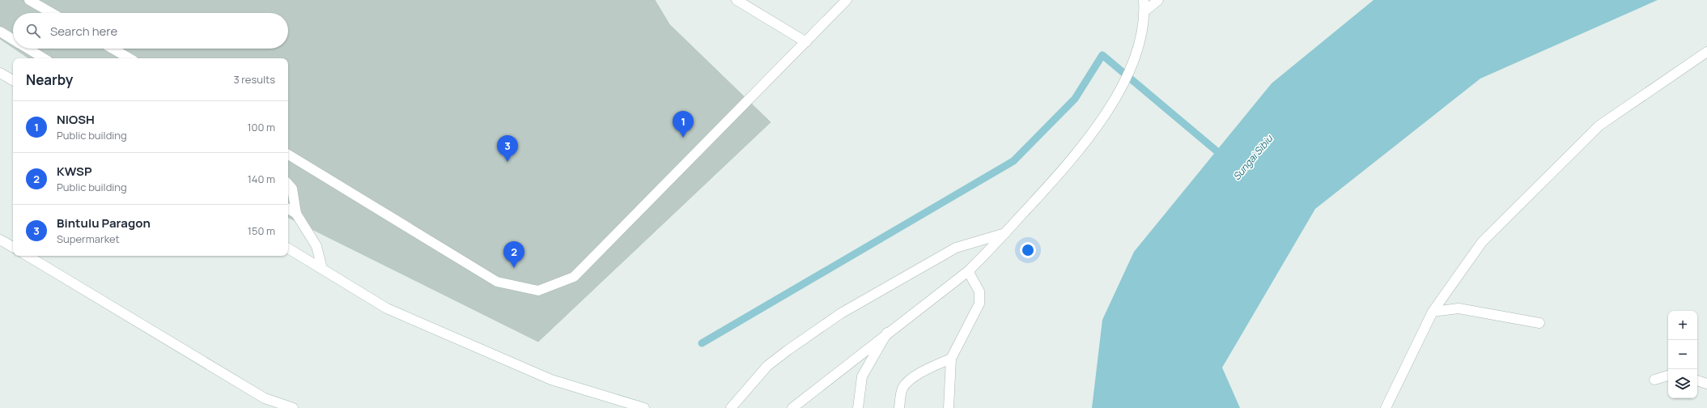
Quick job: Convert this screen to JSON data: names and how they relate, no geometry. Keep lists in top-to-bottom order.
{
  "water": ["Sungai Sibiu"],
  "page": {
    "search": "Search here",
    "heading": ["Nearby", "3 results"],
    "list": [
      {
        "mark": "1",
        "name": "NIOSH",
        "note": "Public building",
        "value": "100 m"
      },
      {
        "mark": "2",
        "name": "KWSP",
        "note": "Public building",
        "value": "140 m"
      },
      {
        "mark": "3",
        "name": "Bintulu Paragon",
        "note": "Supermarket",
        "value": "150 m"
      }
    ],
    "pins": ["1", "3", "2"],
    "map_buttons": ["+", "−"]
  }
}
